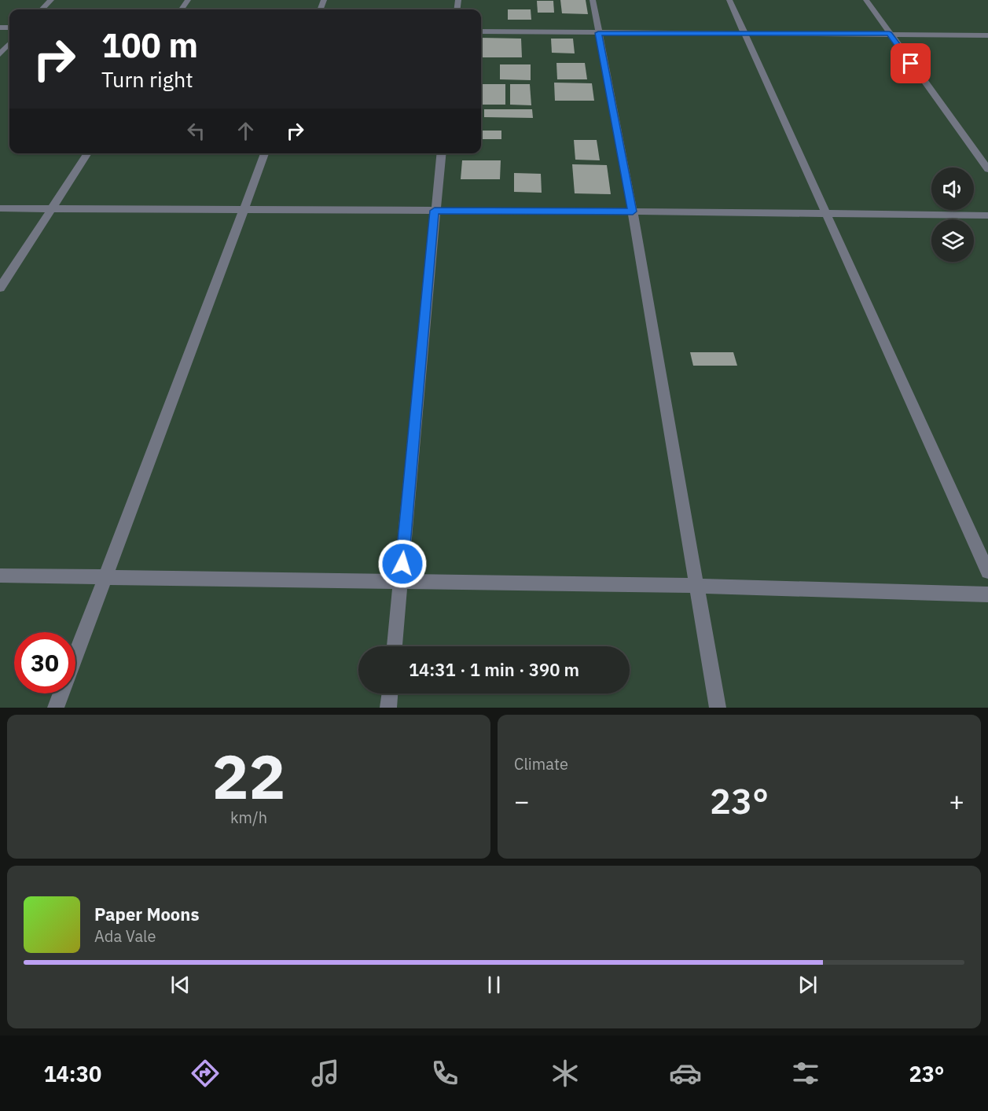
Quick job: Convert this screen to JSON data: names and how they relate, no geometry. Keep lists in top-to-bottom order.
{
  "page": {
    "turn": ["100 m", "Turn right"],
    "limit": "30",
    "trip": "14:31 · 1 min · 390 m",
    "tile": [
      ["22", "km/h"],
      "Climate"
    ],
    "heat": ["−", "23°", "+"],
    "song": ["Paper Moons", "Ada Vale"],
    "tabs": ["14:30", "23°"]
  }
}
